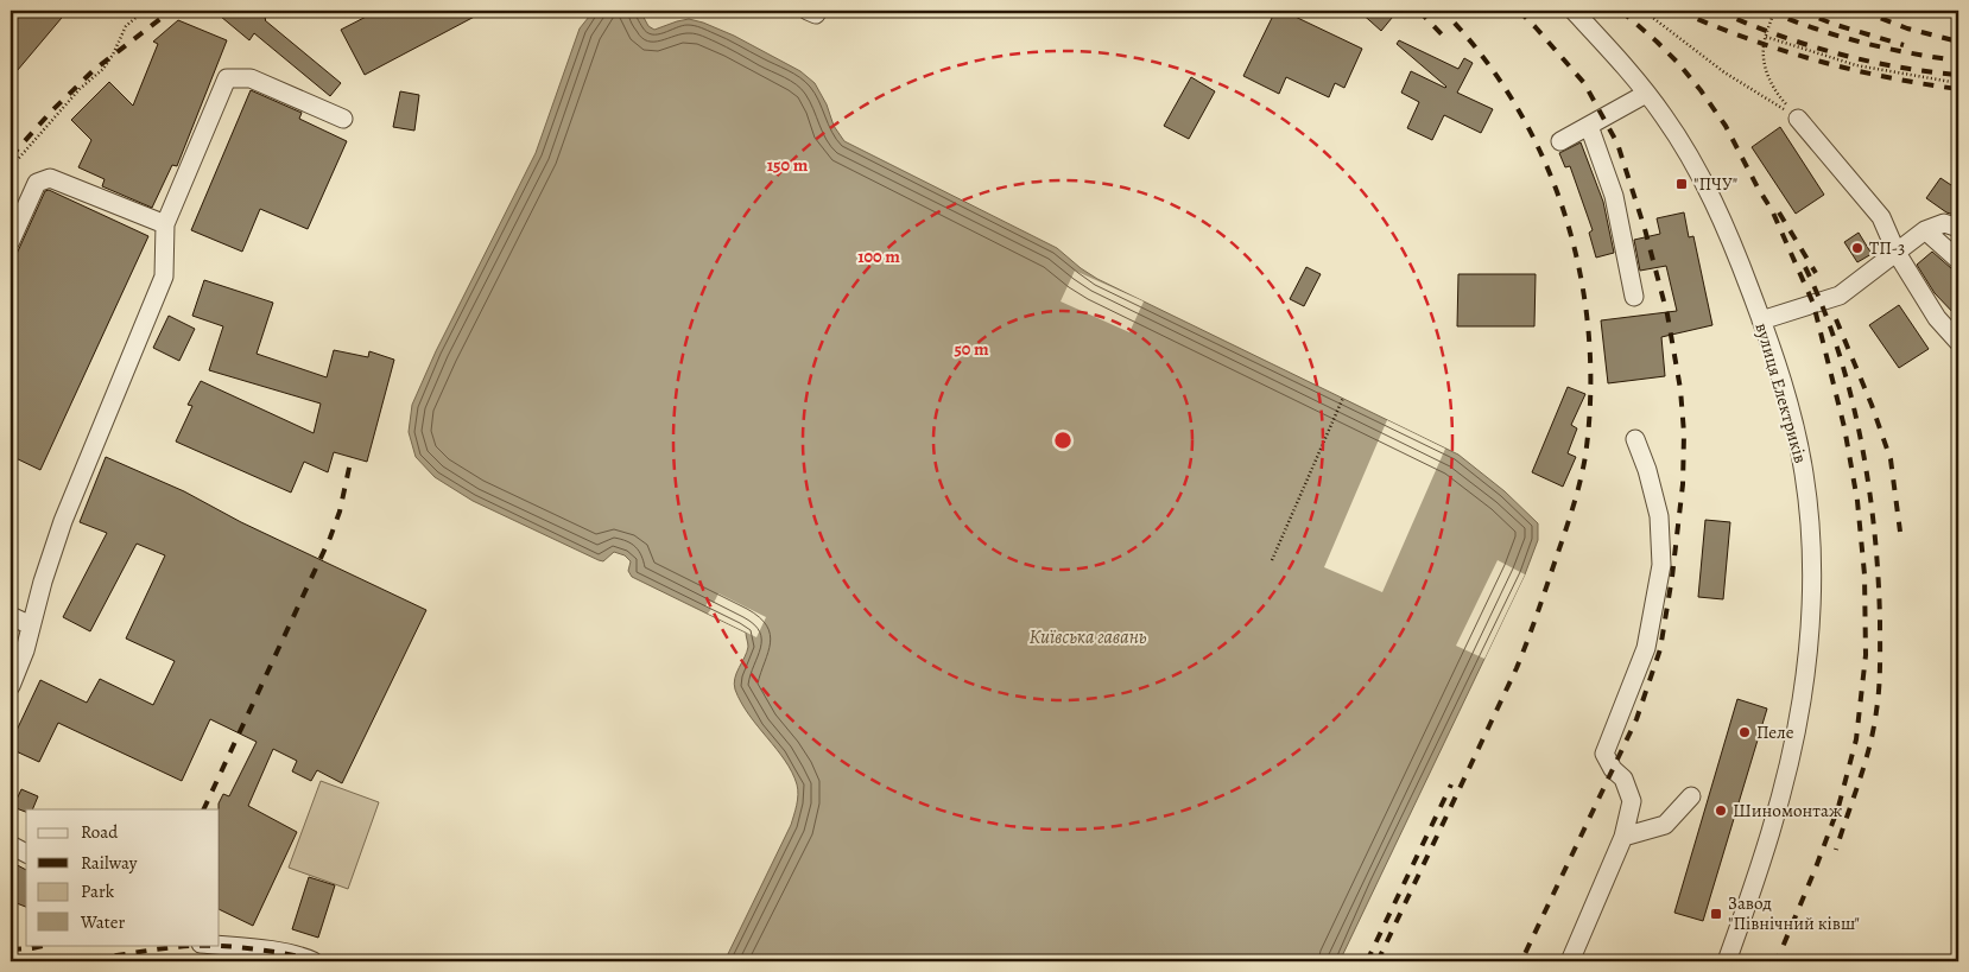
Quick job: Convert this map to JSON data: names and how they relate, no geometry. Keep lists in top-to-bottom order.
{
  "streets": {
    "street": ["вулиця Електриків"]
  },
  "water": ["Київська гавань"],
  "places": {
    "transit": ["\"ПЧУ\"", "Завод \"Північний кiвш\""],
    "other": ["ТП-3", "Пеле", "Шиномонтаж"]
  },
  "legend": [
    "Road",
    "Railway",
    "Park",
    "Water"
  ],
  "rings": ["150 m", "100 m", "50 m"]
}
